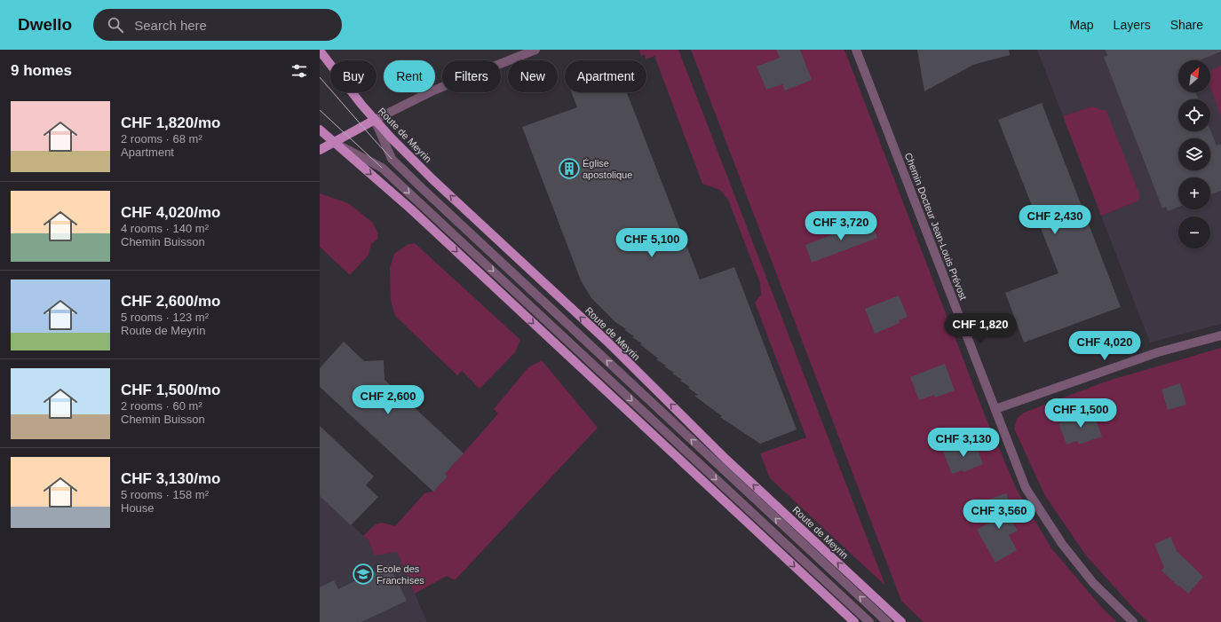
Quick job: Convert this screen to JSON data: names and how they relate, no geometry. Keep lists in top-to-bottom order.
{
  "streets": {
    "main road": ["Route de Meyrin"],
    "street": ["Chemin Docteur Jean-Louis Prévost"]
  },
  "places": {
    "building": ["Église apostolique"],
    "school or university": ["Ecole des Franchises"]
  },
  "north": "top right",
  "page": {
    "header": "Dwello",
    "search": "Search here",
    "nav": ["Map", "Layers", "Share"],
    "heading": "9 homes",
    "map_buttons": ["+", "−"],
    "chip": [
      "Buy",
      "Rent",
      "Filters",
      "New",
      "Apartment"
    ],
    "list": [
      {
        "name": "CHF 1,820/mo",
        "note": "2 rooms · 68 m² · Apartment"
      },
      {
        "name": "CHF 4,020/mo",
        "note": "4 rooms · 140 m² · Chemin Buisson"
      },
      {
        "name": "CHF 2,600/mo",
        "note": "5 rooms · 123 m² · Route de Meyrin"
      },
      {
        "name": "CHF 1,500/mo",
        "note": "2 rooms · 60 m² · Chemin Buisson"
      },
      {
        "name": "CHF 3,130/mo",
        "note": "5 rooms · 158 m² · House"
      }
    ],
    "price": [
      "CHF 2,430",
      "CHF 3,720",
      "CHF 5,100",
      "CHF 1,820",
      "CHF 4,020",
      "CHF 2,600",
      "CHF 1,500",
      "CHF 3,130",
      "CHF 3,560"
    ]
  }
}
